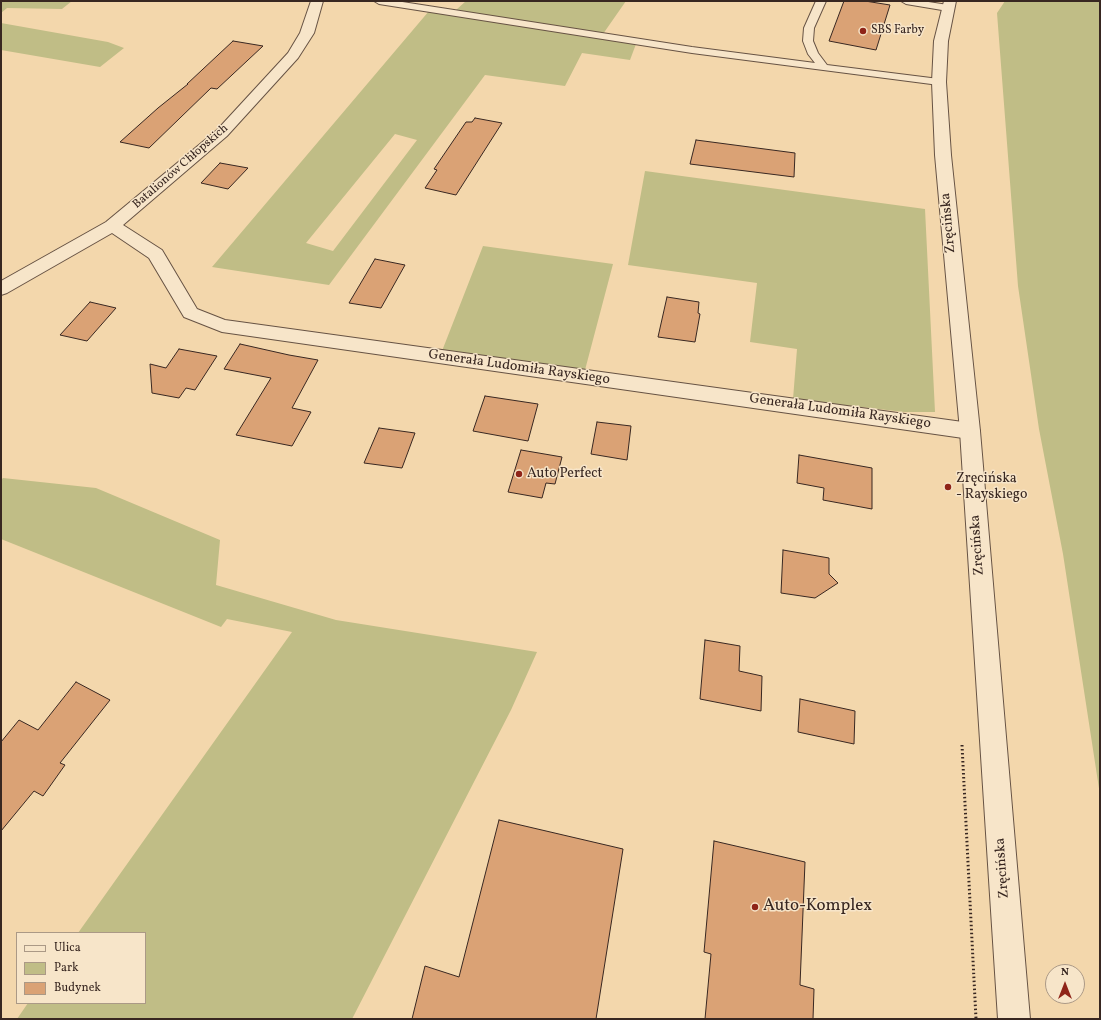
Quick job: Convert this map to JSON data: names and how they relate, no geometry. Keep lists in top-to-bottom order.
{
  "streets": {
    "street": ["Batalionów Chłopskich", "Zręcińska", "Generała Ludomiła Rayskiego"]
  },
  "crossings": [
    ["Batalionów Chłopskich", "Generała Ludomiła Rayskiego"],
    ["Zręcińska", "Generała Ludomiła Rayskiego"]
  ],
  "places": [
    "SBS Farby",
    "Auto Perfect",
    "Zręcińska - Rayskiego",
    "Auto-Komplex"
  ],
  "legend": ["Ulica", "Park", "Budynek"],
  "north": "top"
}
